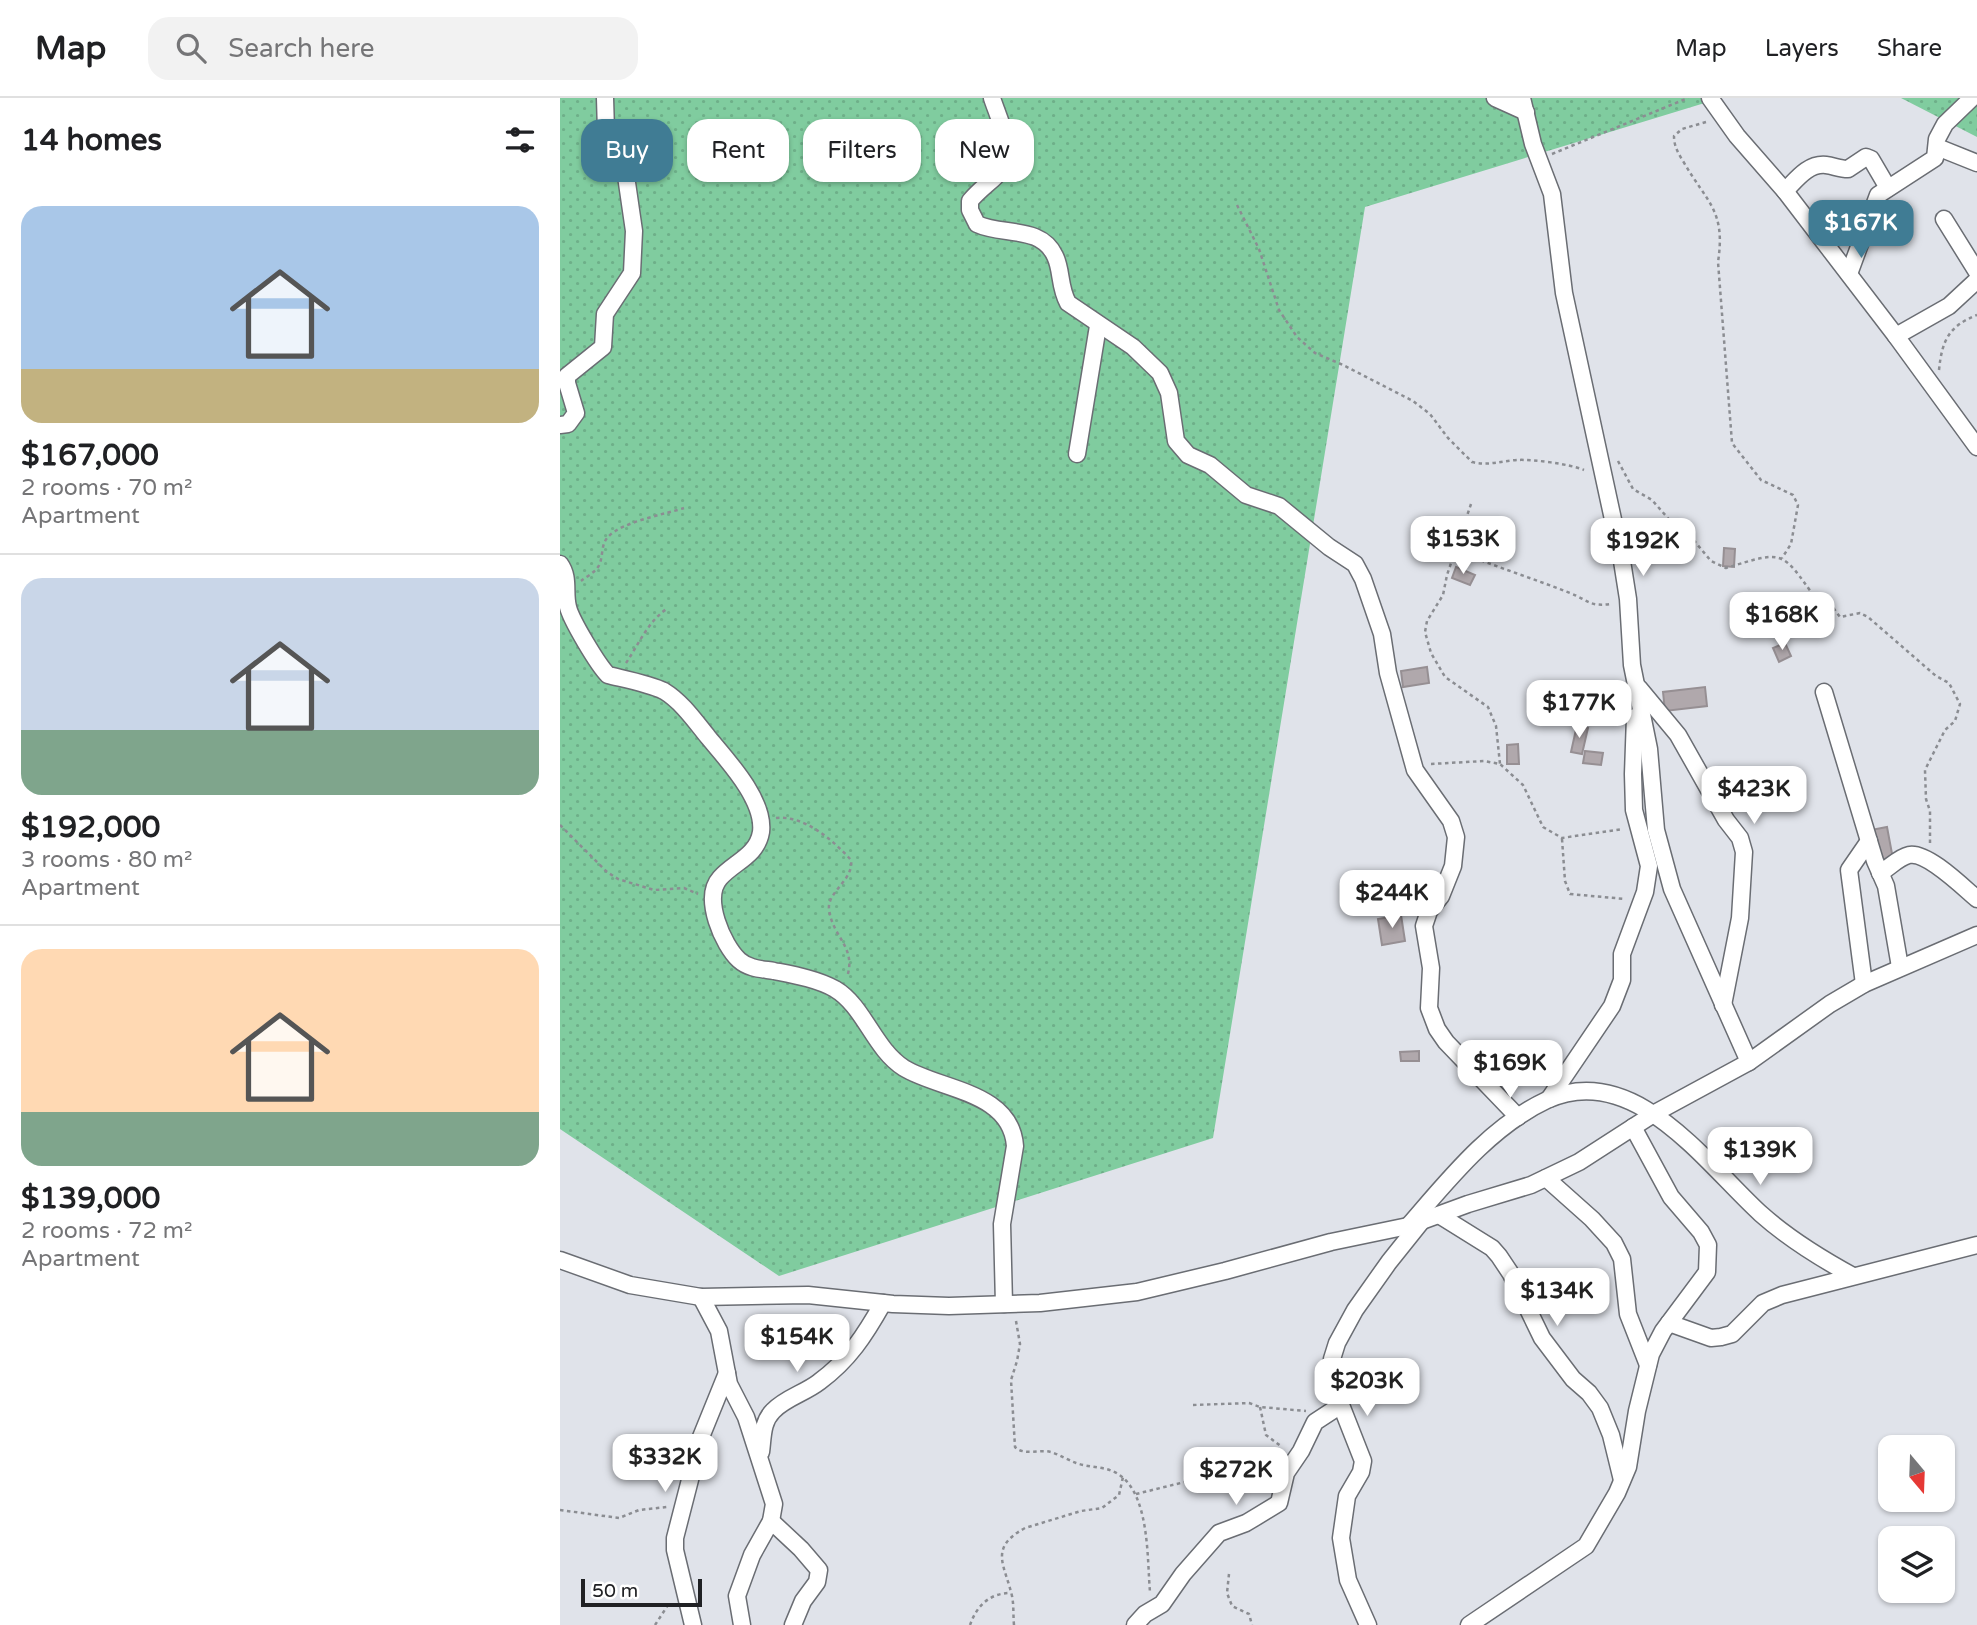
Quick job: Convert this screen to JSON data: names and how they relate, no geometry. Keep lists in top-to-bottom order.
{
  "scale_bar": "50 m",
  "north": "bottom",
  "page": {
    "header": "Map",
    "search": "Search here",
    "nav": ["Map", "Layers", "Share"],
    "heading": "14 homes",
    "chip": [
      "Buy",
      "Rent",
      "Filters",
      "New"
    ],
    "list": [
      {
        "name": "$167,000",
        "note": "2 rooms · 70 m² · Apartment"
      },
      {
        "name": "$192,000",
        "note": "3 rooms · 80 m² · Apartment"
      },
      {
        "name": "$139,000",
        "note": "2 rooms · 72 m² · Apartment"
      }
    ],
    "price": [
      "$167K",
      "$153K",
      "$192K",
      "$168K",
      "$177K",
      "$423K",
      "$244K",
      "$169K",
      "$139K",
      "$134K",
      "$154K",
      "$203K",
      "$332K",
      "$272K"
    ],
    "scale": "50 m"
  }
}
